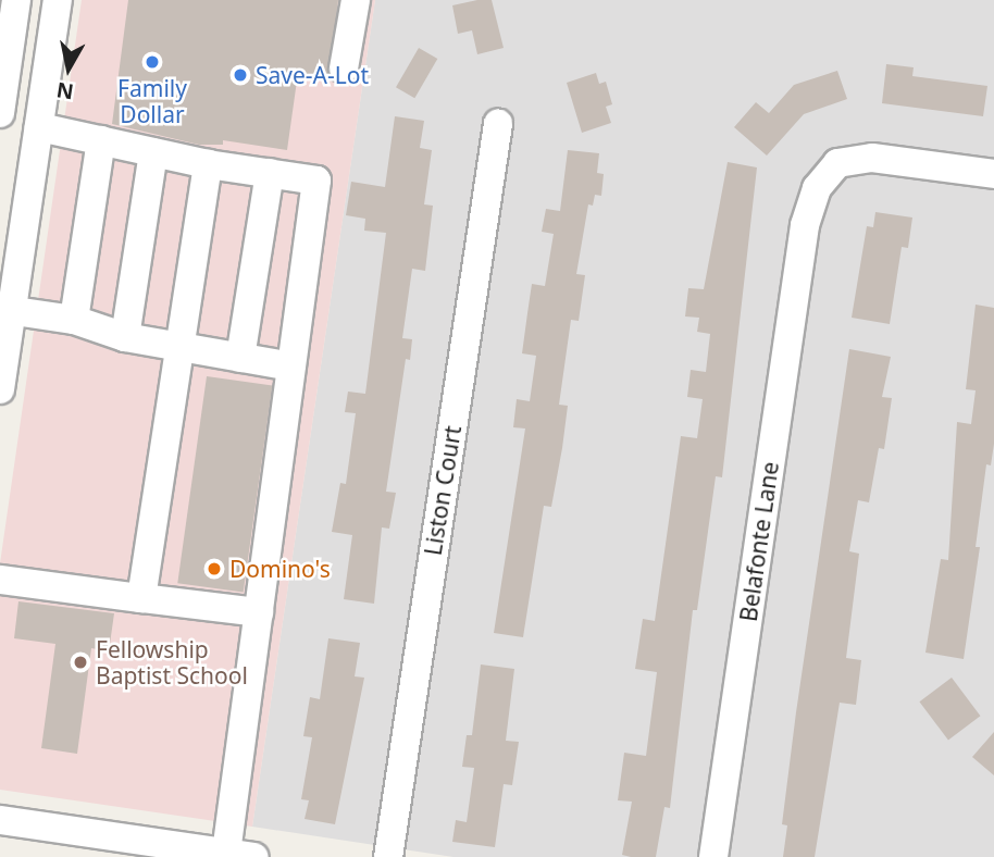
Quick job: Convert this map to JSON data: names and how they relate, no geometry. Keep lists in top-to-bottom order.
{
  "streets": {
    "street": ["Liston Court", "Belafonte Lane"]
  },
  "places": [
    "Family Dollar",
    "Save-A-Lot",
    "Domino's",
    "Fellowship Baptist School"
  ],
  "north": "bottom"
}
